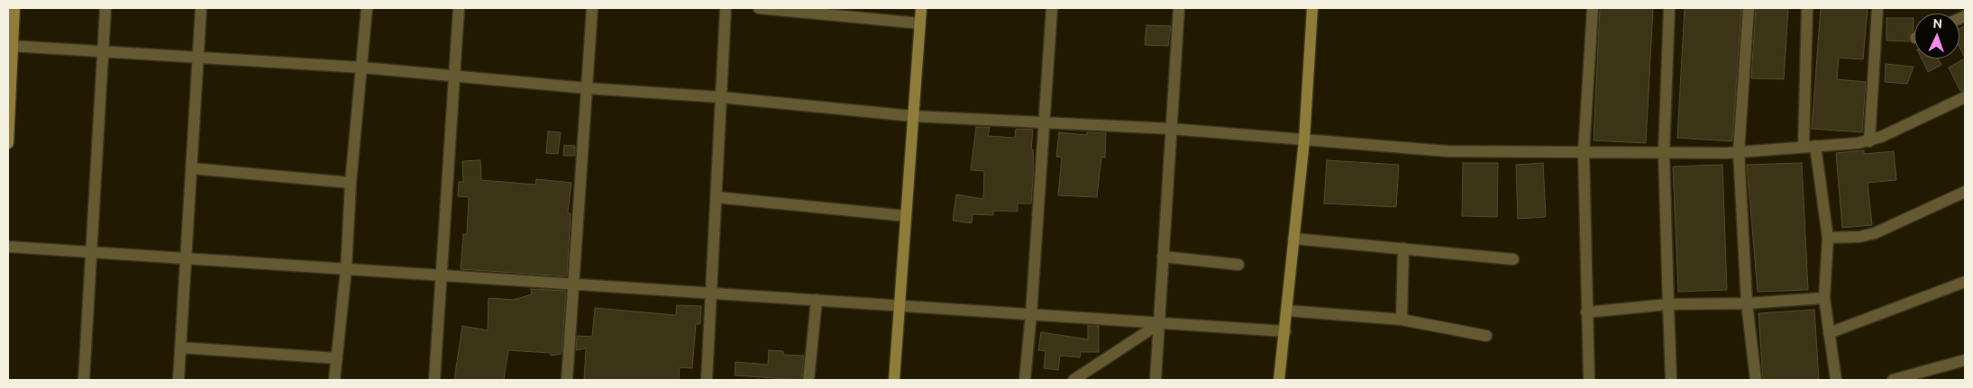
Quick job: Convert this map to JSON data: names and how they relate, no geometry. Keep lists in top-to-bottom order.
{
  "north": "top"
}
